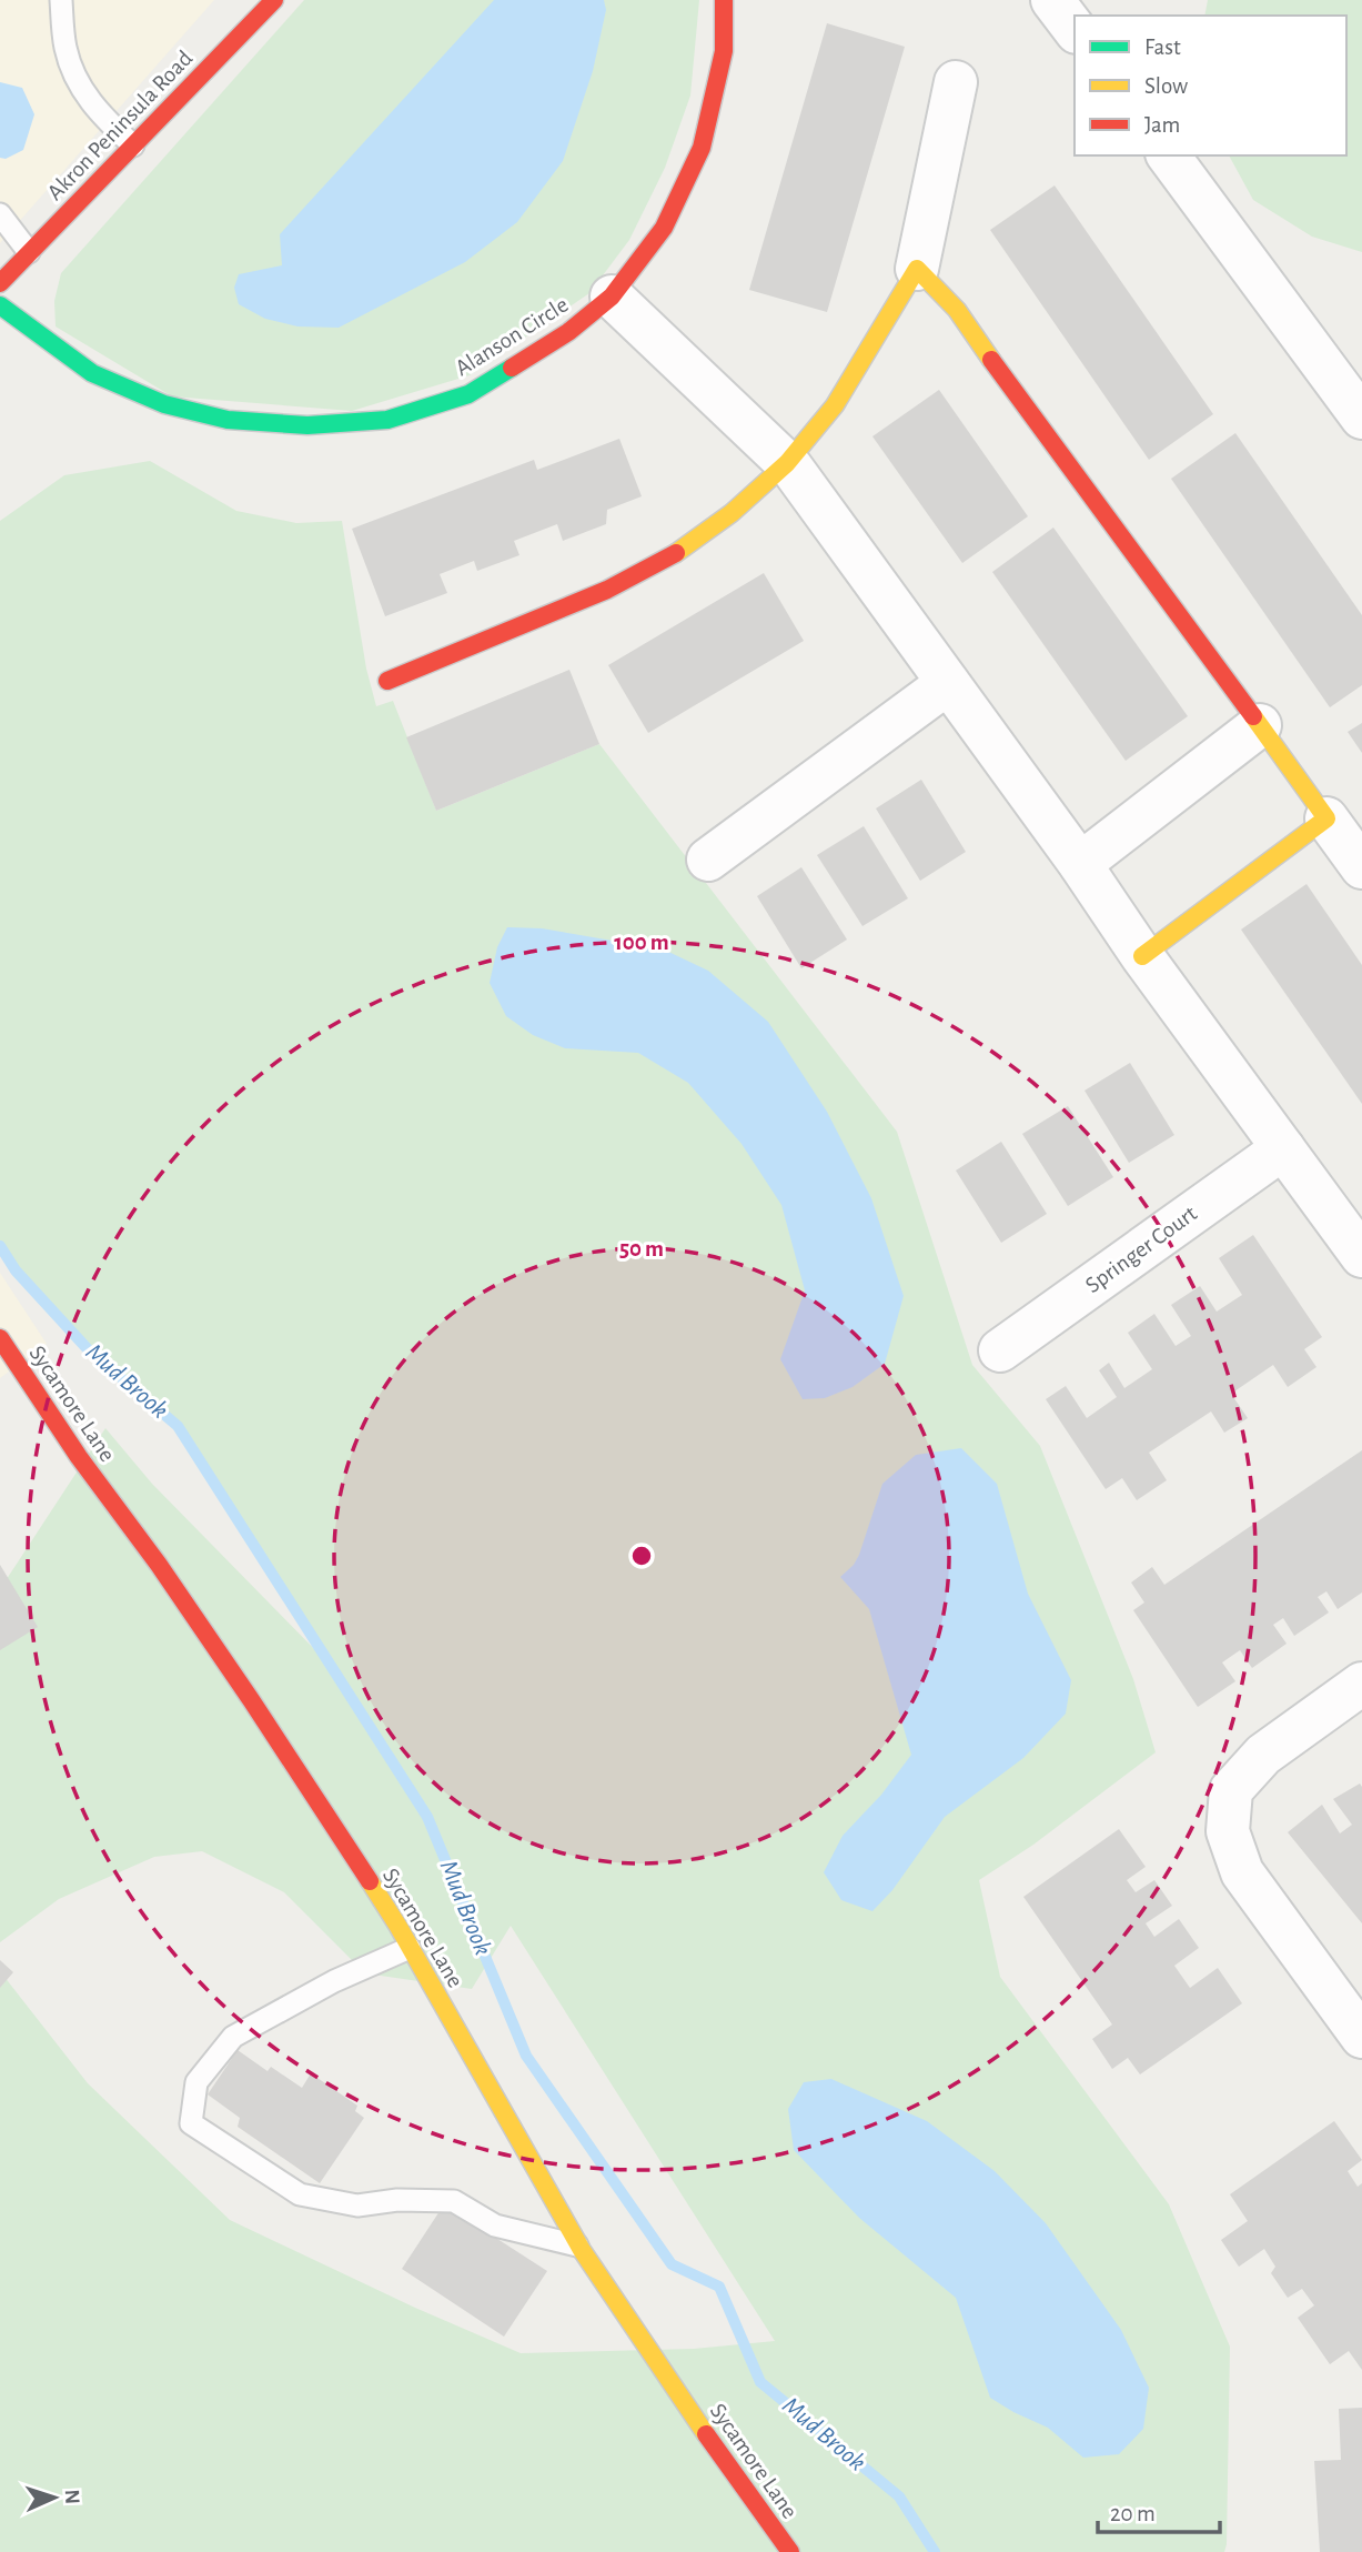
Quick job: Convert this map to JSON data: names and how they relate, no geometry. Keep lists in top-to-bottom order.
{
  "streets": {
    "street": [
      "Akron Peninsula Road",
      "Alanson Circle",
      "Springer Court",
      "Sycamore Lane"
    ]
  },
  "water": ["Mud Brook"],
  "legend": ["Fast", "Slow", "Jam"],
  "scale_bar": "20 m",
  "north": "right",
  "rings": ["100 m", "50 m"]
}
